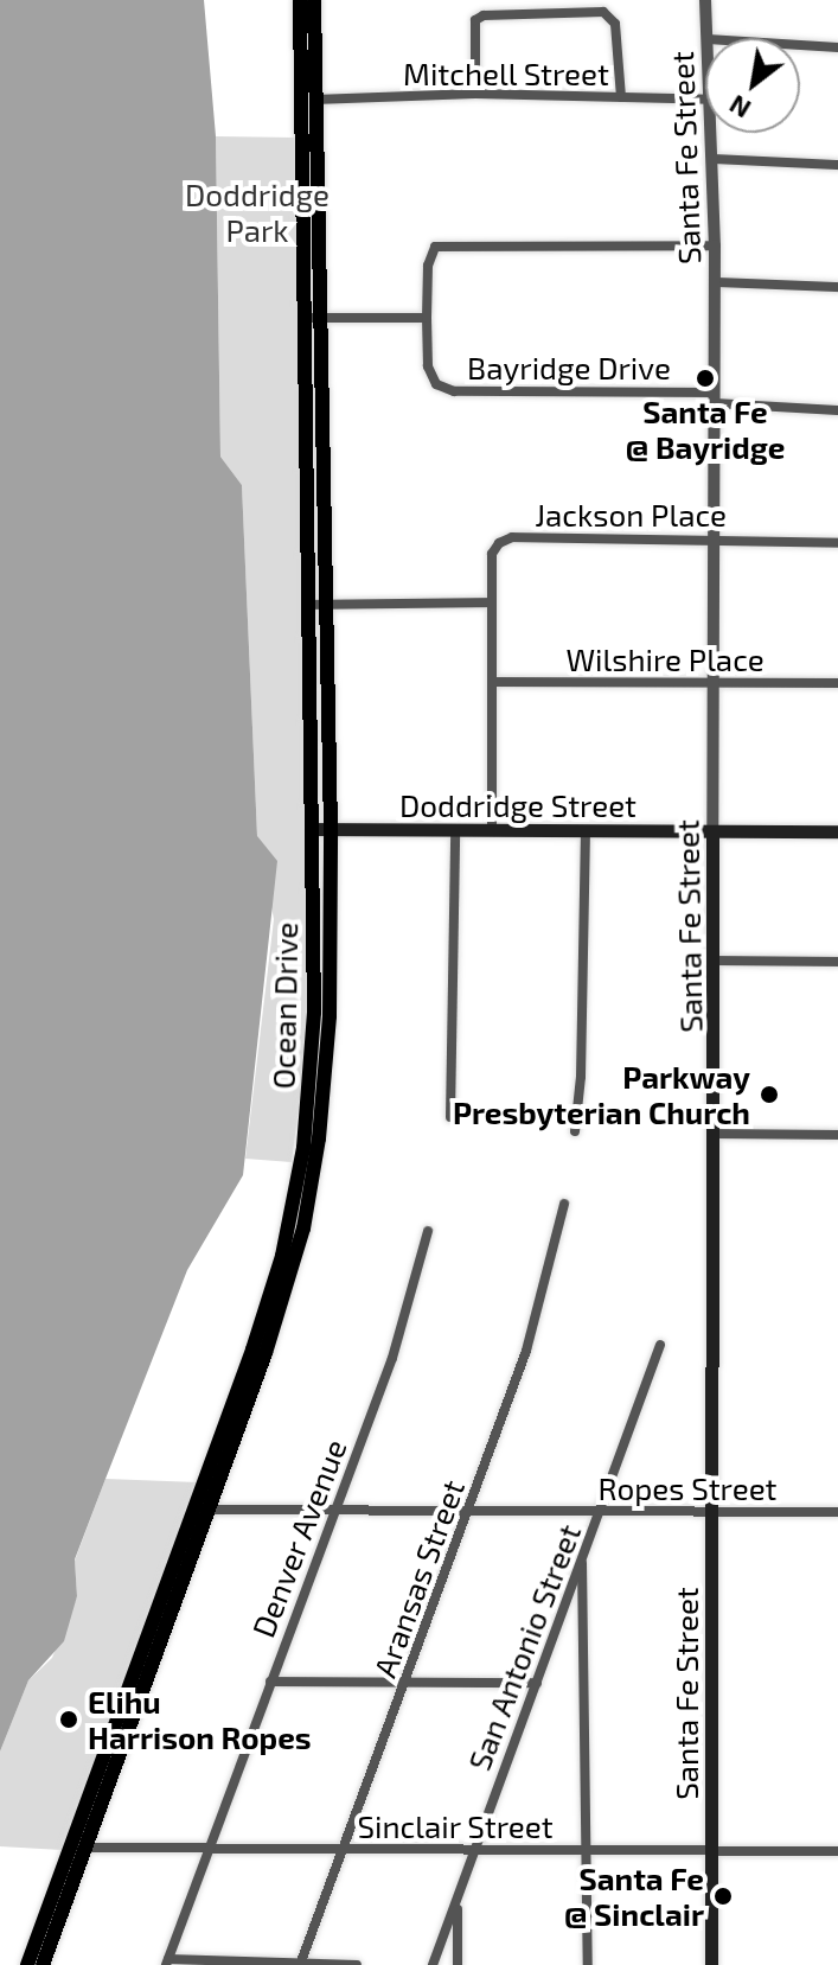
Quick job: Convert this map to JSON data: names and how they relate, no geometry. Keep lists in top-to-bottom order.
{
  "streets": {
    "main road": ["Santa Fe Street", "Doddridge Street", "Ocean Drive"],
    "street": [
      "Mitchell Street",
      "Bayridge Drive",
      "Jackson Place",
      "Wilshire Place",
      "Ropes Street",
      "Denver Avenue",
      "Aransas Street",
      "San Antonio Street",
      "Sinclair Street"
    ]
  },
  "crossings": [
    ["Mitchell Street", "Ocean Drive"],
    ["Santa Fe Street", "Bayridge Drive"],
    ["Santa Fe Street", "Jackson Place"],
    ["Santa Fe Street", "Wilshire Place"],
    ["Santa Fe Street", "Doddridge Street"],
    ["Santa Fe Street", "Ropes Street"],
    ["Santa Fe Street", "Sinclair Street"],
    ["Doddridge Street", "Ocean Drive"],
    ["Ocean Drive", "Ropes Street"],
    ["Ocean Drive", "Sinclair Street"],
    ["Ropes Street", "Denver Avenue"],
    ["Ropes Street", "Aransas Street"],
    ["Ropes Street", "San Antonio Street"],
    ["Denver Avenue", "Sinclair Street"],
    ["Aransas Street", "Sinclair Street"],
    ["San Antonio Street", "Sinclair Street"]
  ],
  "parks": ["Doddridge Park"],
  "places": [
    "Santa Fe @ Bayridge",
    "Parkway Presbyterian Church",
    "Elihu Harrison Ropes",
    "Santa Fe @ Sinclair"
  ],
  "north": "bottom left"
}
